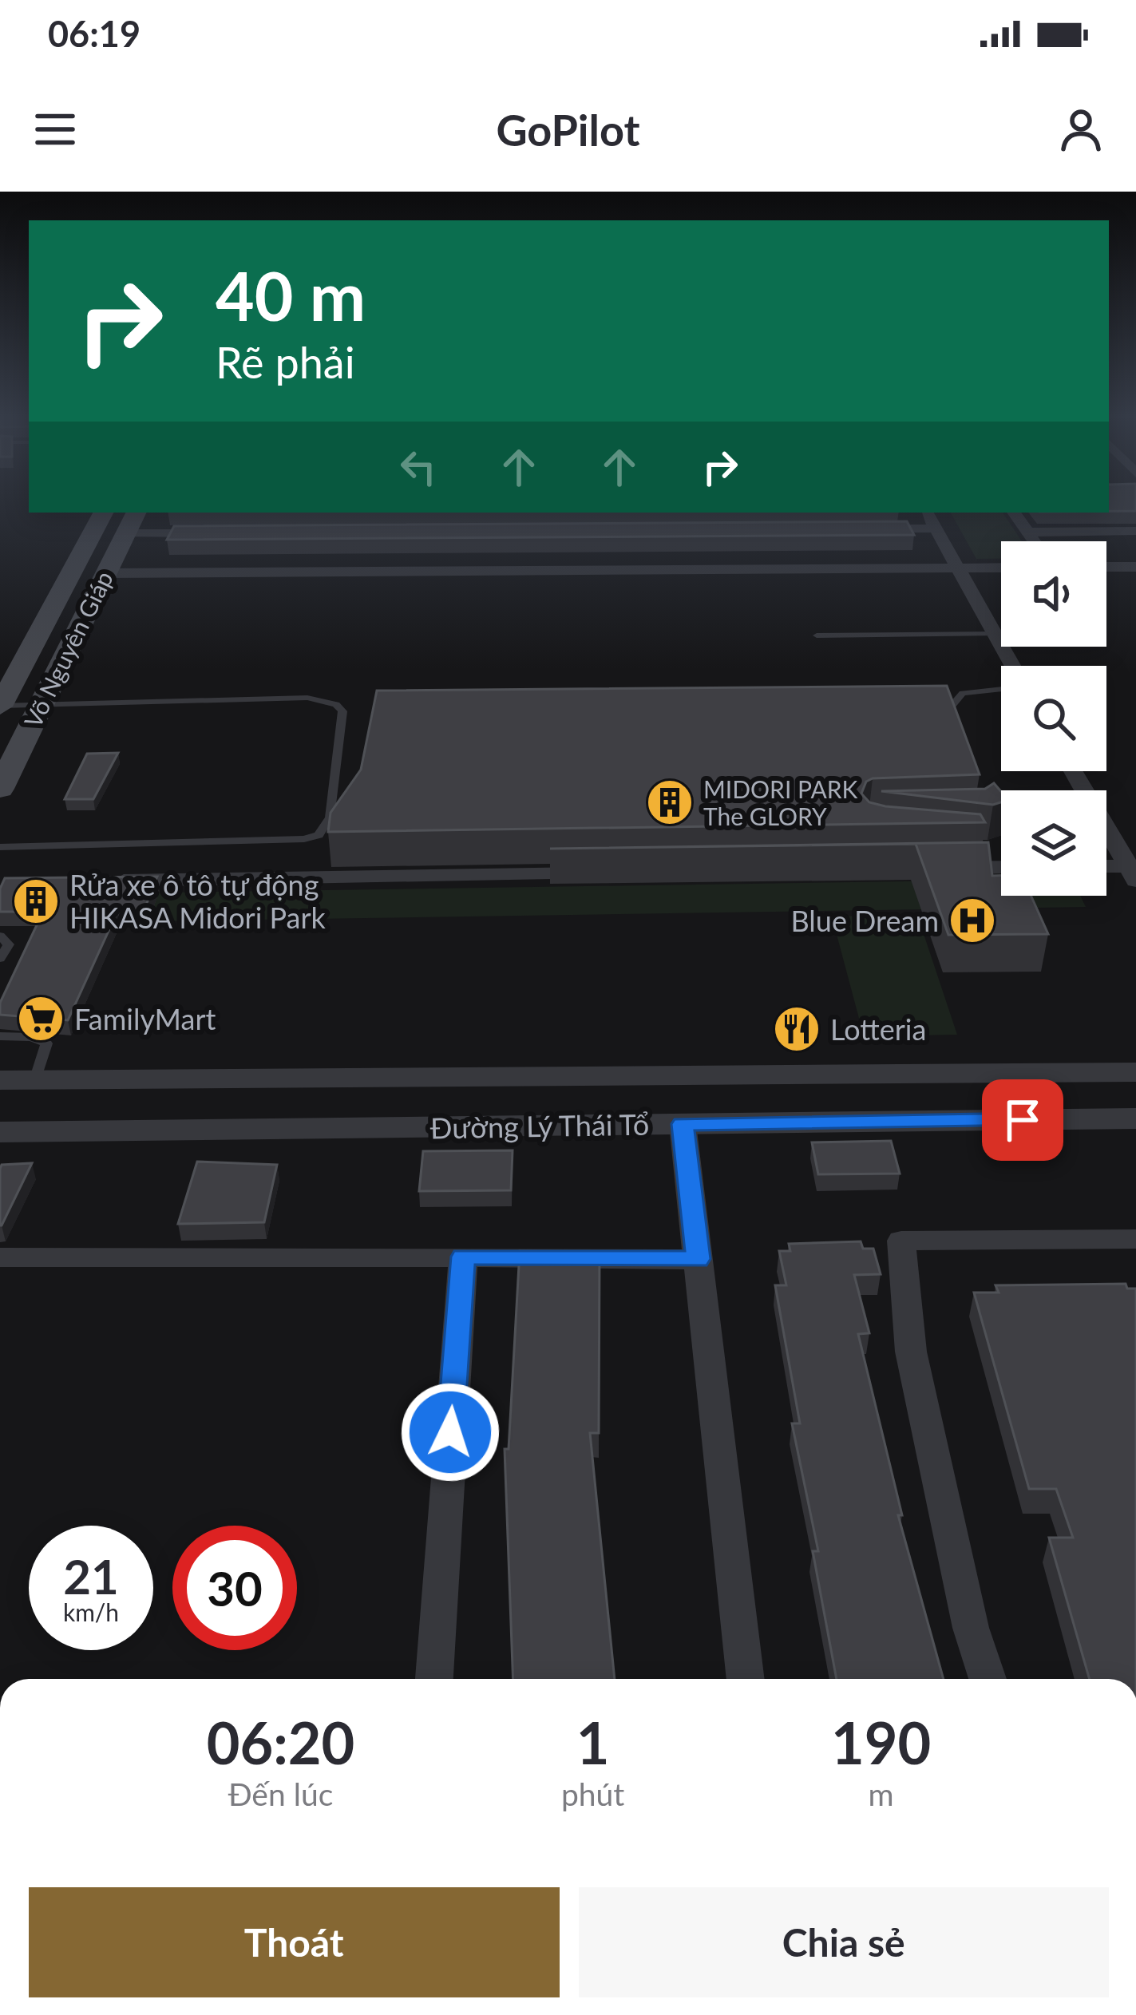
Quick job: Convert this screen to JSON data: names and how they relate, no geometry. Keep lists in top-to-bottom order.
{
  "streets": {
    "main road": ["Võ Nguyên Giáp"],
    "street": ["Đường Lý Thái Tổ"]
  },
  "places": {
    "building": ["MIDORI PARK The GLORY", "Rửa xe ô tô tự động HIKASA Midori Park"],
    "hospital": ["Blue Dream"],
    "supermarket": ["FamilyMart"],
    "restaurant": ["Lotteria"]
  },
  "page": {
    "status": "06:19",
    "header": "GoPilot",
    "turn": ["40 m", "Rẽ phải"],
    "speed": "21 km/h",
    "limit": "30",
    "eta": [
      "06:20",
      "Đến lúc",
      "1",
      "phút",
      "190",
      "m"
    ],
    "buttons": ["Thoát", "Chia sẻ"]
  }
}
